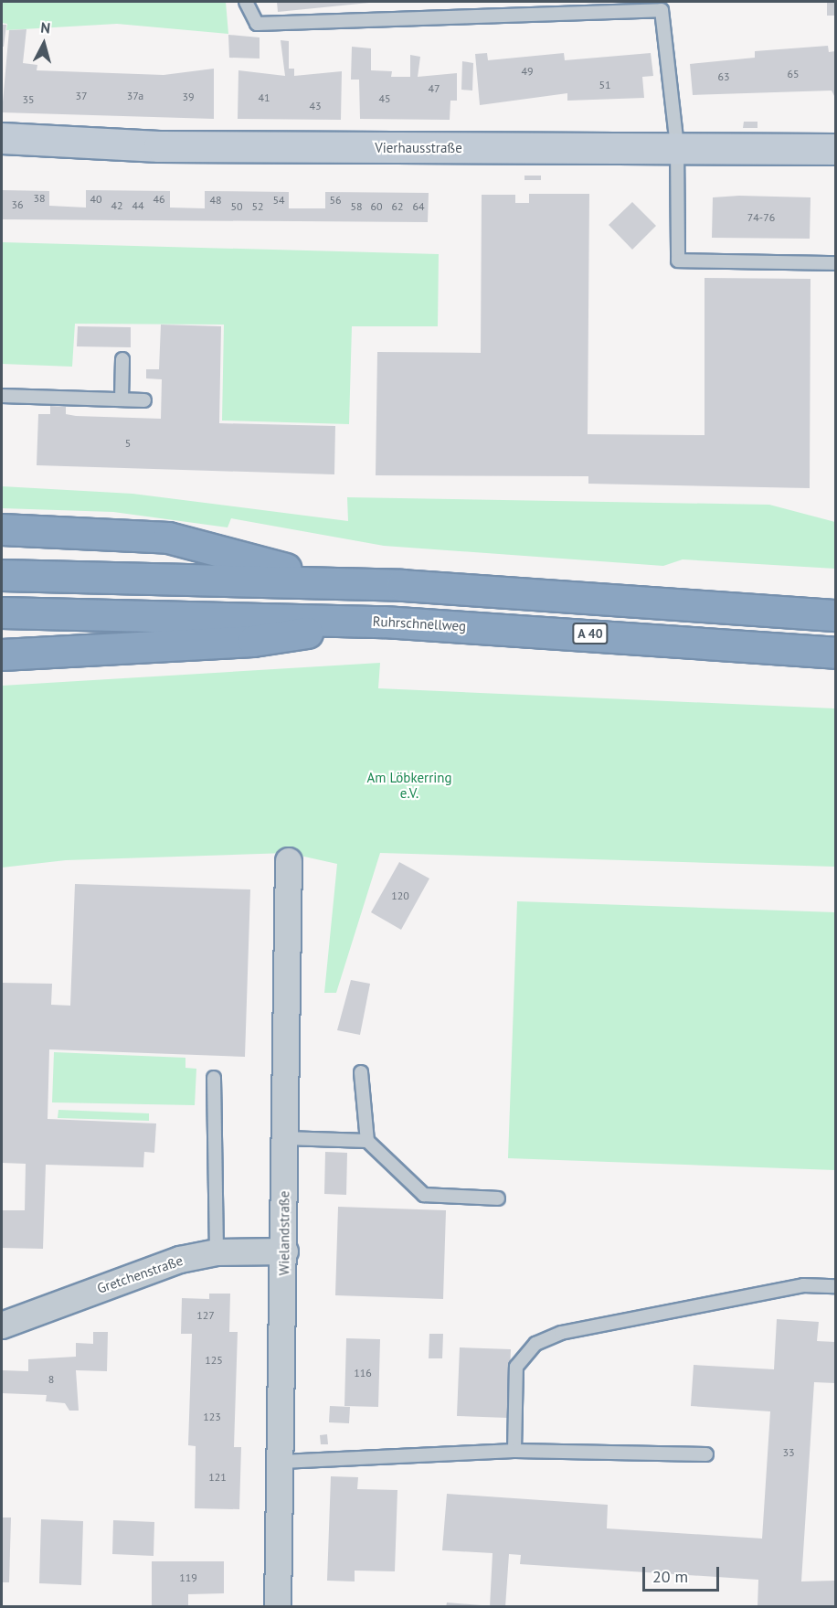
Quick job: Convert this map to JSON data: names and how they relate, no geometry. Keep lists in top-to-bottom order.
{
  "streets": {
    "highway": ["Ruhrschnellweg", "A 40"],
    "street": ["Vierhausstraße", "Wielandstraße", "Gretchenstraße"]
  },
  "crossings": [
    ["Wielandstraße", "Gretchenstraße"]
  ],
  "parks": ["Am Löbkerring e.V."],
  "house_numbers": [
    "49",
    "65",
    "63",
    "51",
    "47",
    "37",
    "37a",
    "39",
    "41",
    "45",
    "35",
    "43",
    "38",
    "40",
    "46",
    "48",
    "54",
    "56",
    "36",
    "42",
    "44",
    "50",
    "52",
    "58",
    "60",
    "62",
    "64",
    "74-76",
    "5",
    "120",
    "127",
    "125",
    "116",
    "8",
    "123",
    "33",
    "121",
    "119"
  ],
  "scale_bar": "20 m",
  "north": "top"
}
